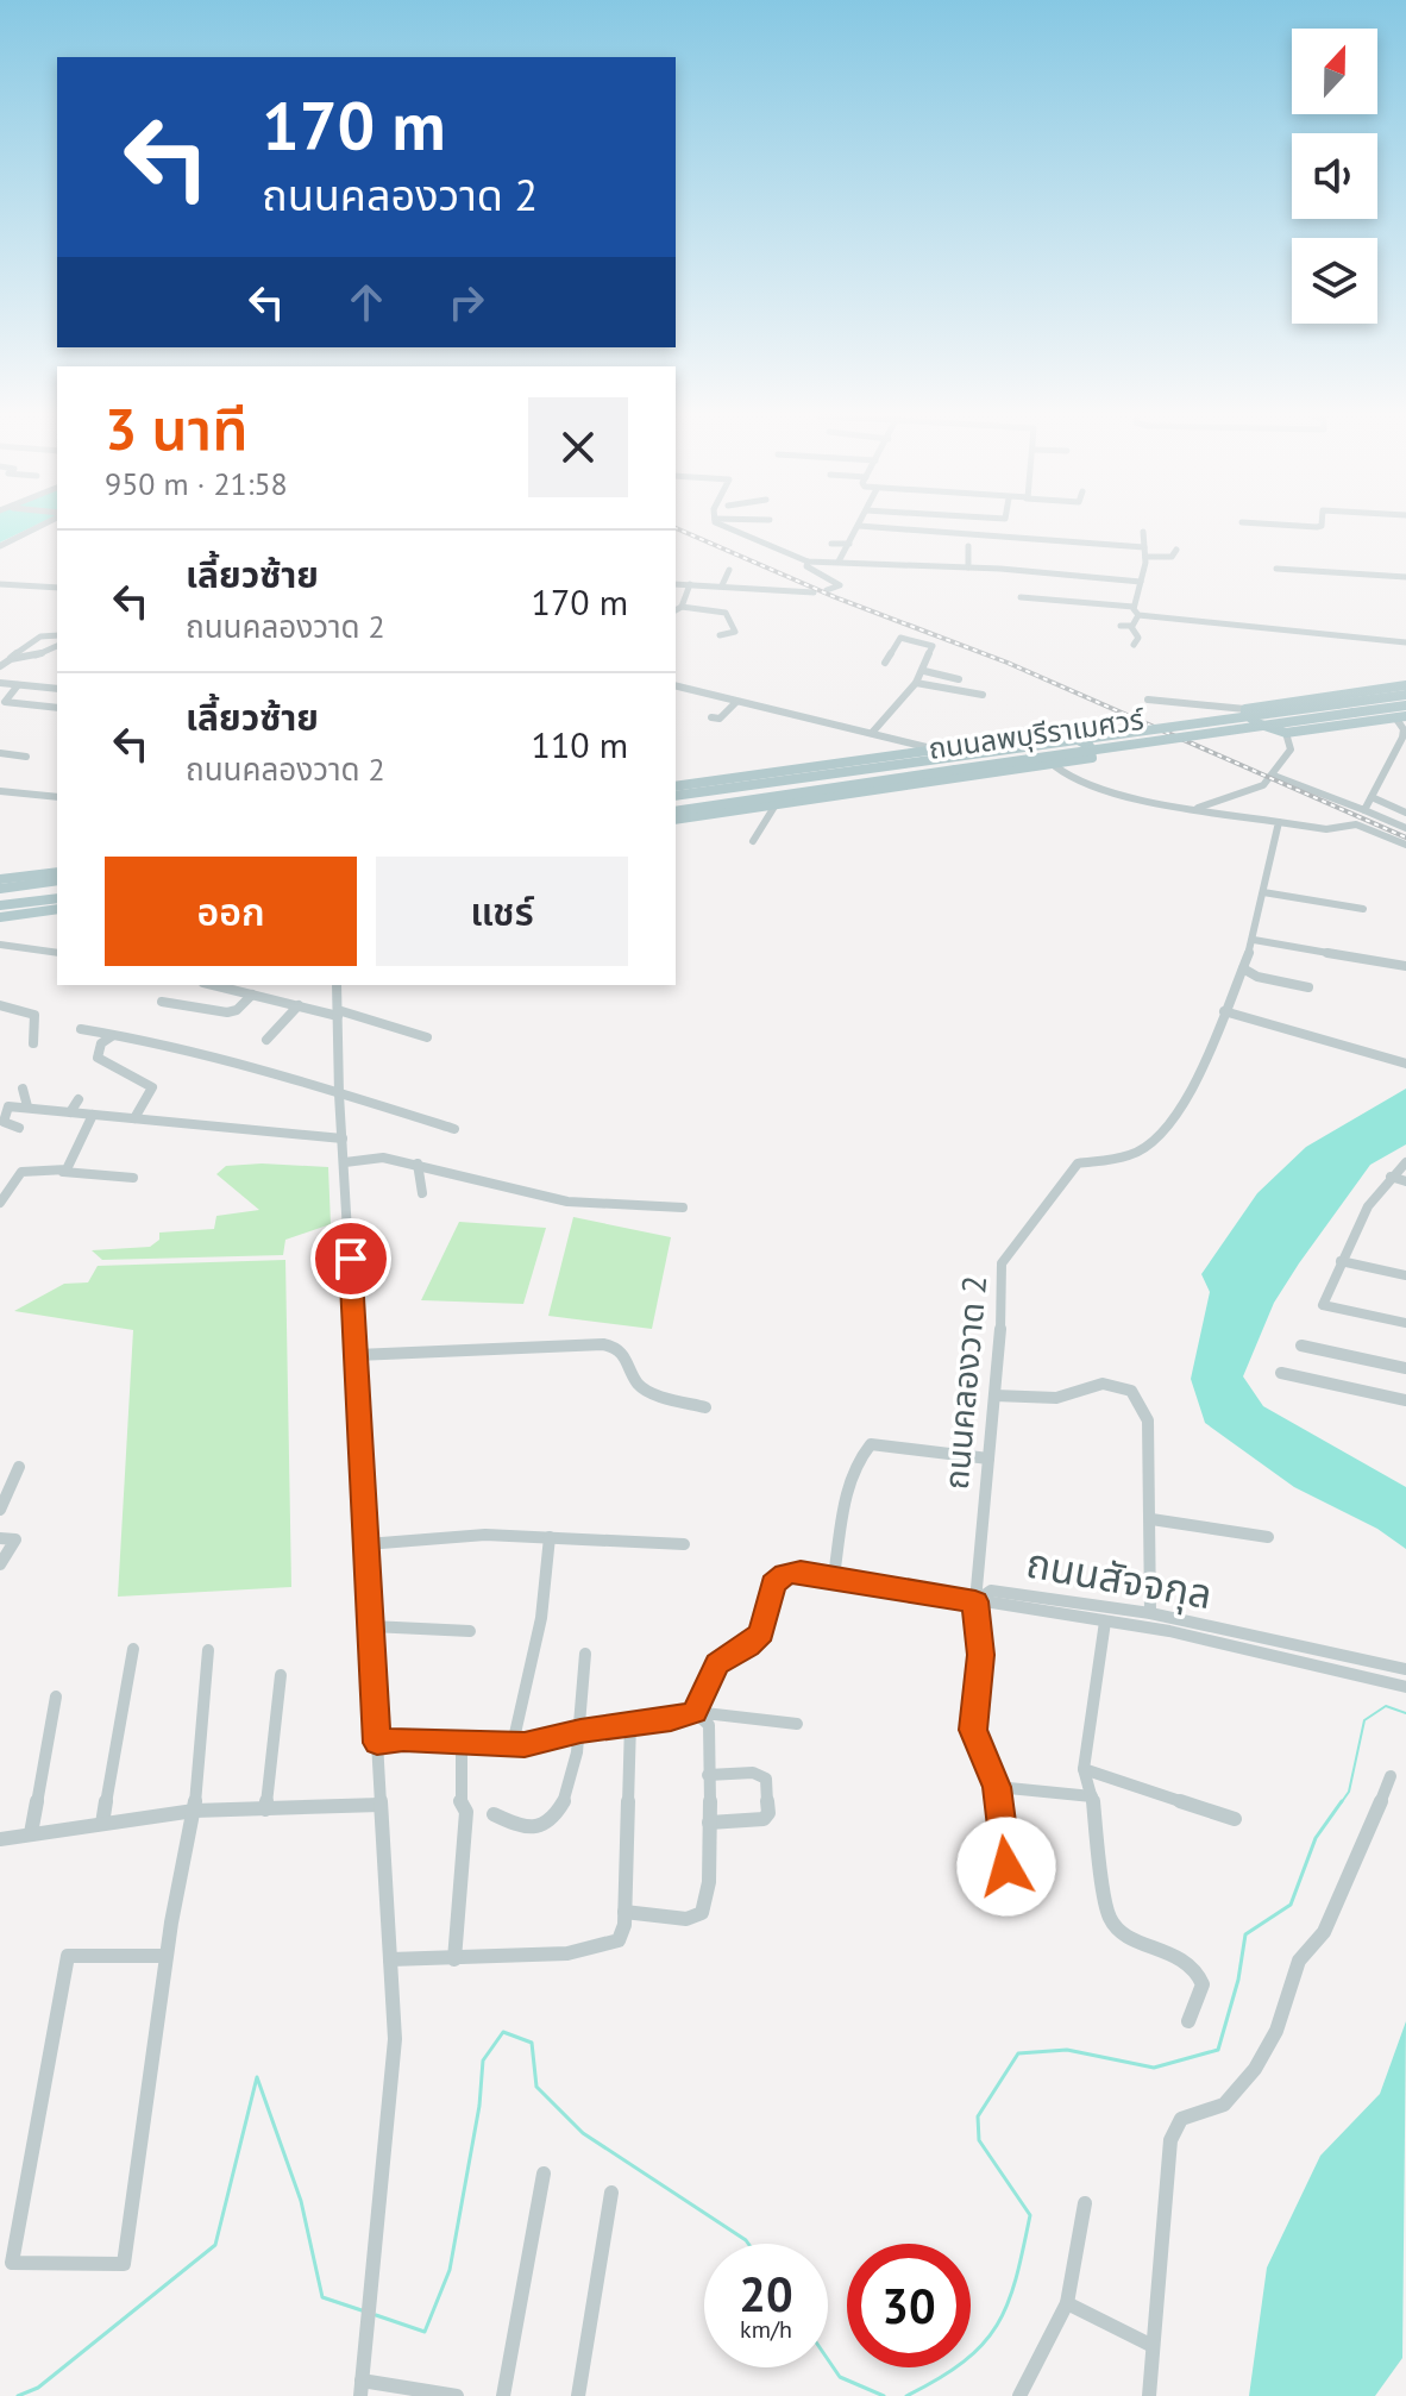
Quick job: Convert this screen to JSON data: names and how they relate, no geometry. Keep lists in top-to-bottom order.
{
  "streets": {
    "main road": ["ถนนลพบุรีราเมศวร์"],
    "street": ["ถนนคลองวาด 2", "ถนนสัจจกุล"]
  },
  "crossings": [
    ["ถนนคลองวาด 2", "ถนนสัจจกุล"]
  ],
  "north": "top",
  "page": {
    "turn": ["170 m", "ถนนคลองวาด 2"],
    "heading": ["3 นาที", "950 m · 21:58"],
    "list": [
      {
        "name": "เลี้ยวซ้าย",
        "note": "ถนนคลองวาด 2",
        "value": "170 m"
      },
      {
        "name": "เลี้ยวซ้าย",
        "note": "ถนนคลองวาด 2",
        "value": "110 m"
      }
    ],
    "buttons": ["ออก", "แชร์"],
    "speed": "20 km/h",
    "limit": "30"
  }
}
